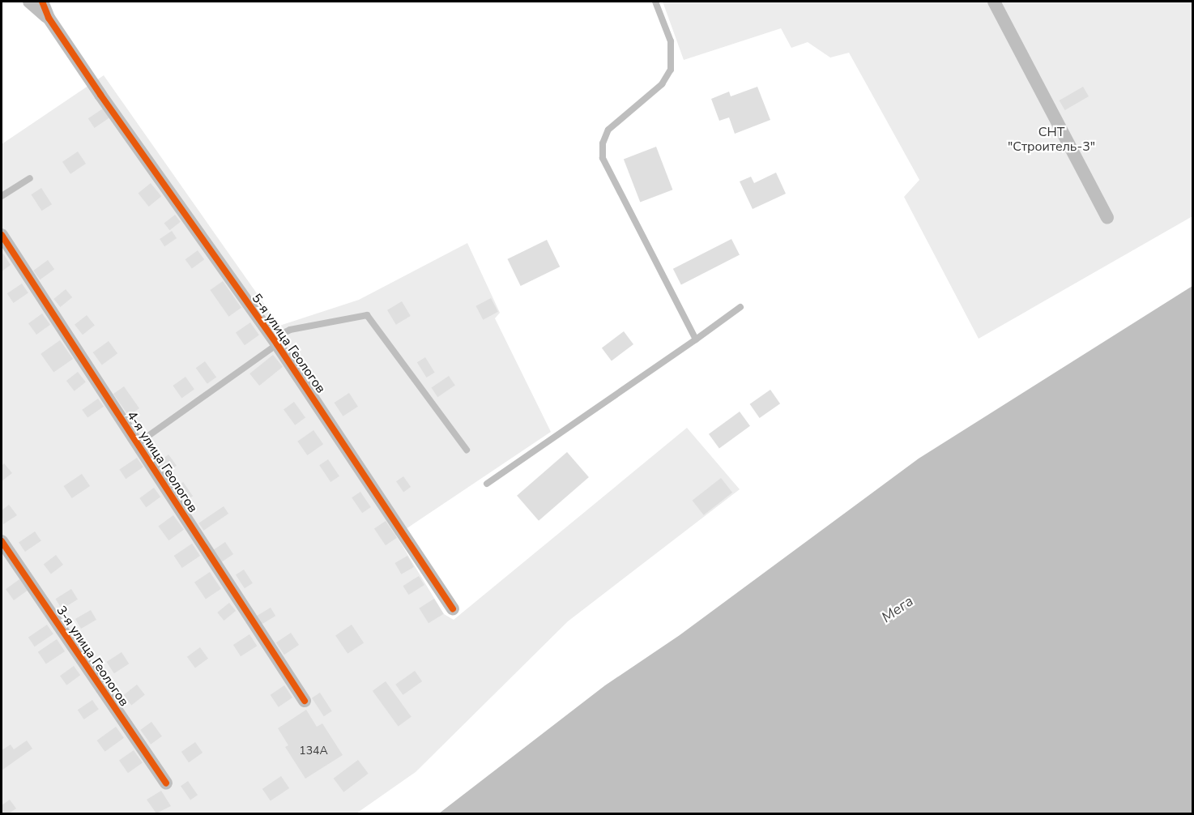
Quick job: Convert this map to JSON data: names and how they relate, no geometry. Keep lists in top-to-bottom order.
{
  "streets": {
    "street": ["5-я улица Геологов", "4-я улица Геологов", "3-я улица Геологов"]
  },
  "water": ["Мега"],
  "parks": ["СНТ \"Строитель-3\""],
  "house_numbers": ["134А"]
}
